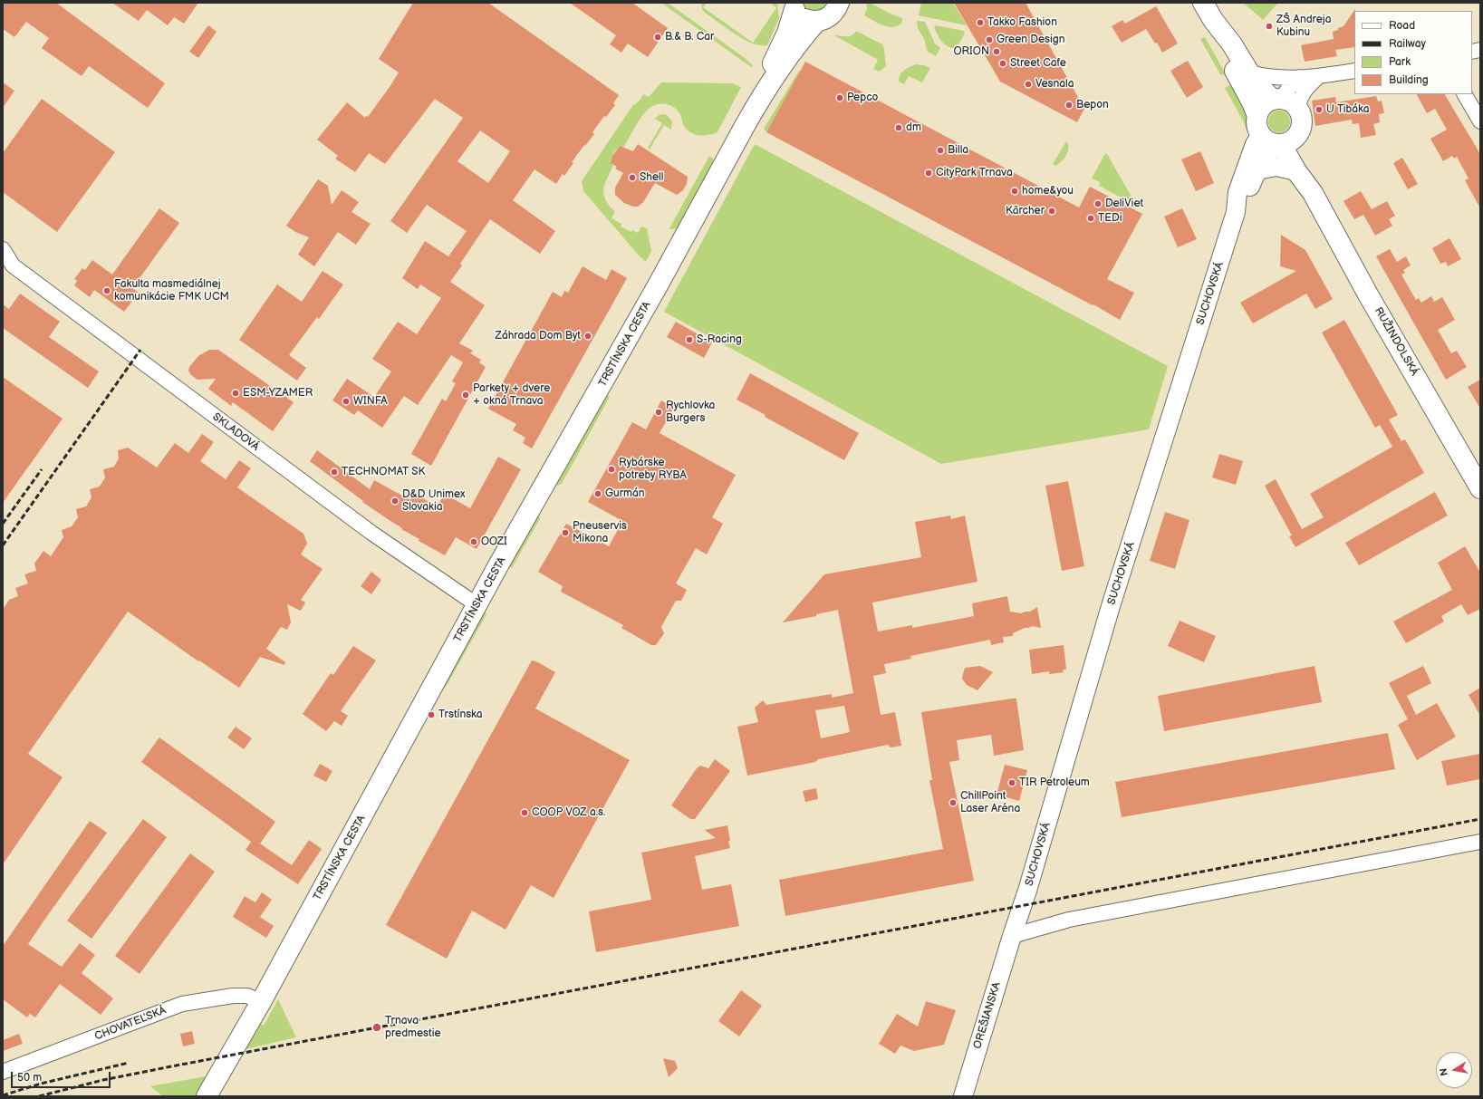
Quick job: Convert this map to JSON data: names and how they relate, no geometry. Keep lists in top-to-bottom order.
{
  "streets": {
    "main road": ["RUŽINDOLSKÁ", "TRSTÍNSKA CESTA"],
    "street": [
      "SUCHOVSKÁ",
      "SKLADOVÁ",
      "OREŠIANSKA",
      "CHOVATEĽSKÁ"
    ]
  },
  "crossings": [
    ["SUCHOVSKÁ", "RUŽINDOLSKÁ"],
    ["SUCHOVSKÁ", "OREŠIANSKA"],
    ["TRSTÍNSKA CESTA", "SKLADOVÁ"],
    ["TRSTÍNSKA CESTA", "CHOVATEĽSKÁ"]
  ],
  "places": [
    "Takko Fashion",
    "ZŠ Andreja Kubinu",
    "B.& B. Car",
    "Green Design",
    "ORION",
    "Street Cafe",
    "Vesnala",
    "Pepco",
    "Bepon",
    "U Tibáka",
    "dm",
    "Billa",
    "CityPark Trnava",
    "Shell",
    "home&you",
    "DeliViet",
    "Kärcher",
    "TEDi",
    "Fakulta masmediálnej komunikácie FMK UCM",
    "Záhrada Dom Byt",
    "S-Racing",
    "ESM-YZAMER",
    "Parkety + dvere + okná Trnava",
    "WINFA",
    "Rychlovka Burgers",
    "Rybárske potreby RYBA",
    "TECHNOMAT SK",
    "Gurmán",
    "D&D Unimex Slovakia",
    "Pneuservis Mikona",
    "OOZI",
    "Trstínska",
    "TIR Petroleum",
    "ChillPoint Laser Aréna",
    "COOP VOZ a.s.",
    "Trnava predmestie"
  ],
  "legend": [
    "Road",
    "Railway",
    "Park",
    "Building"
  ],
  "scale_bar": "50 m",
  "north": "left"
}
